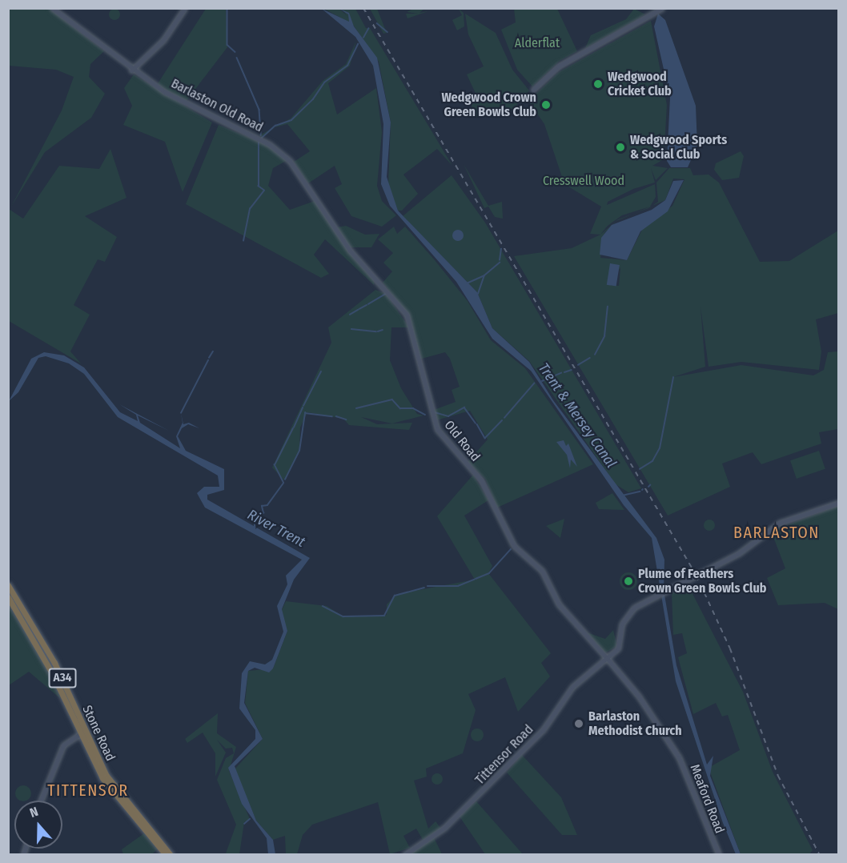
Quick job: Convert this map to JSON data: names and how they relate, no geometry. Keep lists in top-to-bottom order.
{
  "streets": {
    "highway": ["A34", "Stone Road"],
    "street": [
      "Barlaston Old Road",
      "Old Road",
      "Tittensor Road",
      "Meaford Road"
    ]
  },
  "crossings": [
    ["Barlaston Old Road", "Old Road"],
    ["Old Road", "Tittensor Road"],
    ["Old Road", "Meaford Road"],
    ["Tittensor Road", "Meaford Road"]
  ],
  "districts": ["BARLASTON", "TITTENSOR"],
  "water": ["Trent & Mersey Canal", "River Trent"],
  "parks": ["Alderflat", "Cresswell Wood"],
  "places": [
    "Wedgwood Cricket Club",
    "Wedgwood Crown Green Bowls Club",
    "Wedgwood Sports & Social Club",
    "Plume of Feathers Crown Green Bowls Club",
    "Barlaston Methodist Church"
  ],
  "north": "top"
}
